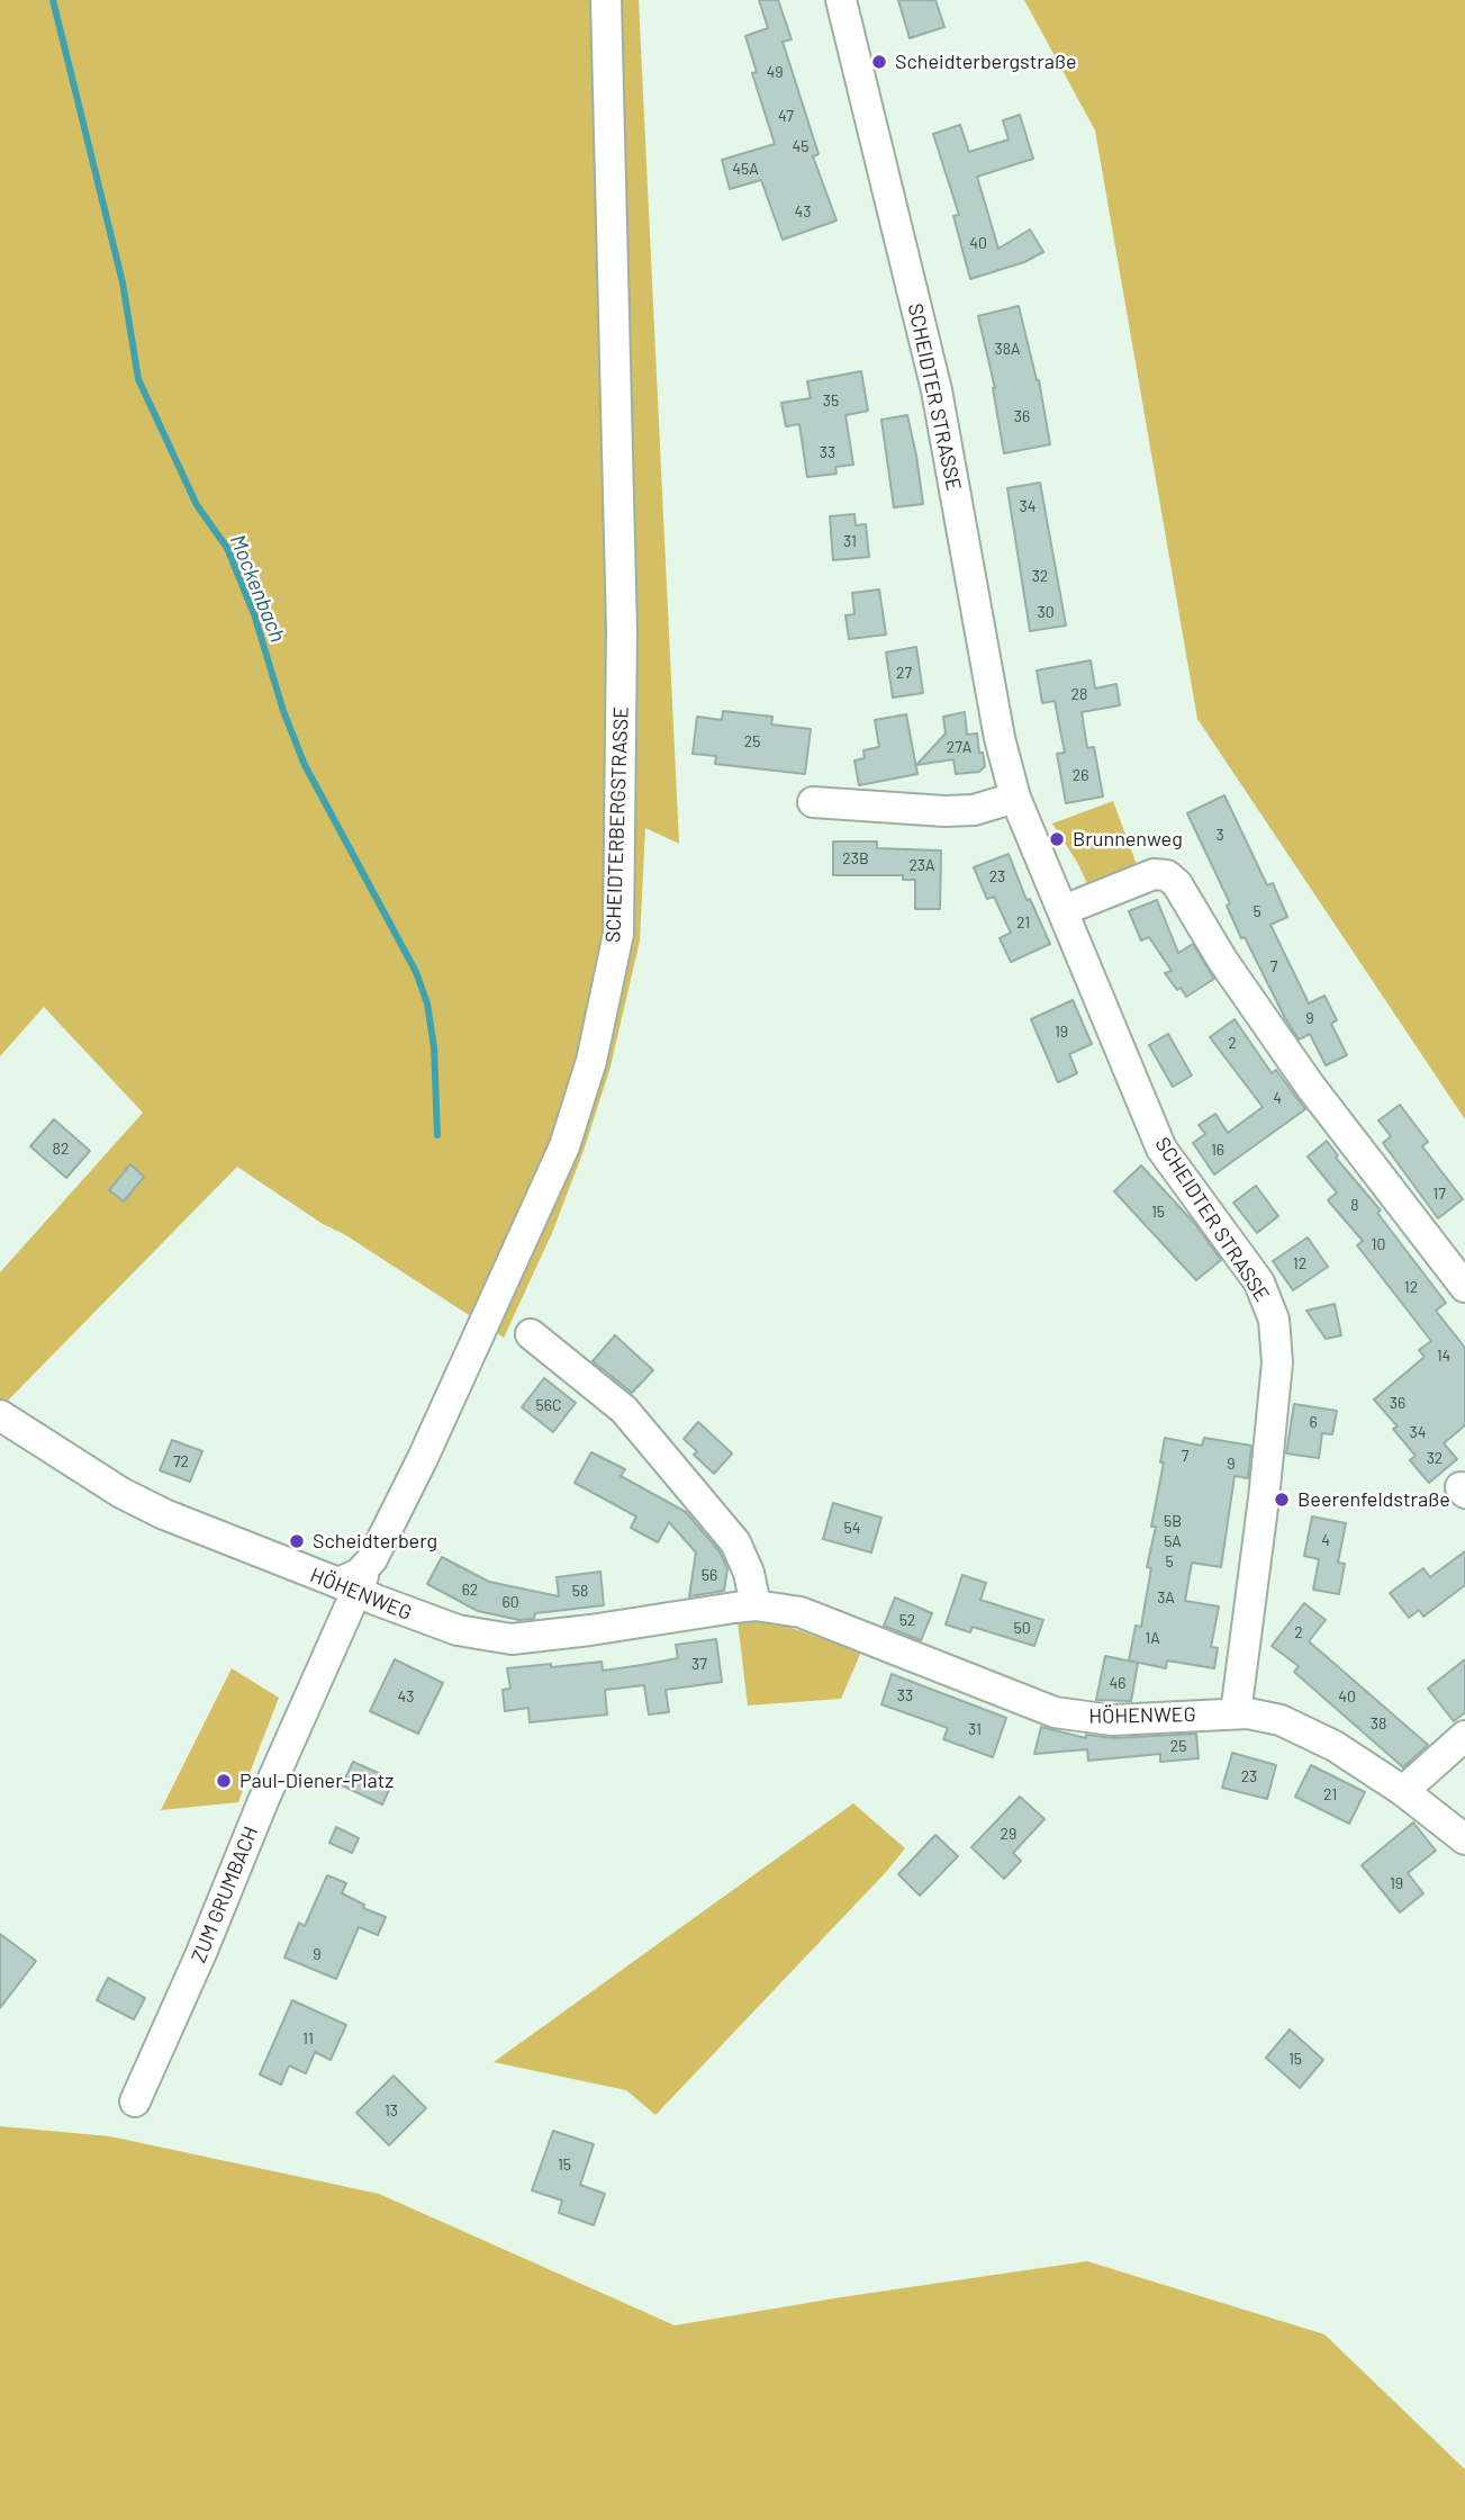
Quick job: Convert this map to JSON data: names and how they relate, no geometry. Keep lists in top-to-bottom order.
{
  "streets": {
    "street": [
      "SCHEIDTER STRASSE",
      "SCHEIDTERBERGSTRASSE",
      "HÖHENWEG",
      "ZUM GRUMBACH"
    ]
  },
  "crossings": [
    ["SCHEIDTER STRASSE", "HÖHENWEG"],
    ["SCHEIDTERBERGSTRASSE", "ZUM GRUMBACH"],
    ["HÖHENWEG", "ZUM GRUMBACH"]
  ],
  "water": ["Mockenbach"],
  "places": [
    "Scheidterbergstraße",
    "Brunnenweg",
    "Beerenfeldstraße",
    "Scheidterberg",
    "Paul-Diener-Platz"
  ],
  "house_numbers": [
    "49",
    "47",
    "45",
    "45A",
    "43",
    "40",
    "38A",
    "35",
    "36",
    "33",
    "34",
    "31",
    "32",
    "30",
    "27",
    "28",
    "25",
    "27A",
    "26",
    "3",
    "23B",
    "23A",
    "23",
    "5",
    "21",
    "7",
    "9",
    "19",
    "2",
    "4",
    "82",
    "16",
    "17",
    "8",
    "15",
    "10",
    "12",
    "12",
    "14",
    "36",
    "56C",
    "6",
    "34",
    "7",
    "32",
    "72",
    "9",
    "5B",
    "54",
    "4",
    "5A",
    "5",
    "56",
    "62",
    "58",
    "3A",
    "60",
    "52",
    "50",
    "2",
    "1A",
    "37",
    "46",
    "33",
    "43",
    "40",
    "38",
    "31",
    "25",
    "23",
    "21",
    "29",
    "19",
    "9",
    "11",
    "15",
    "13",
    "15"
  ]
}
